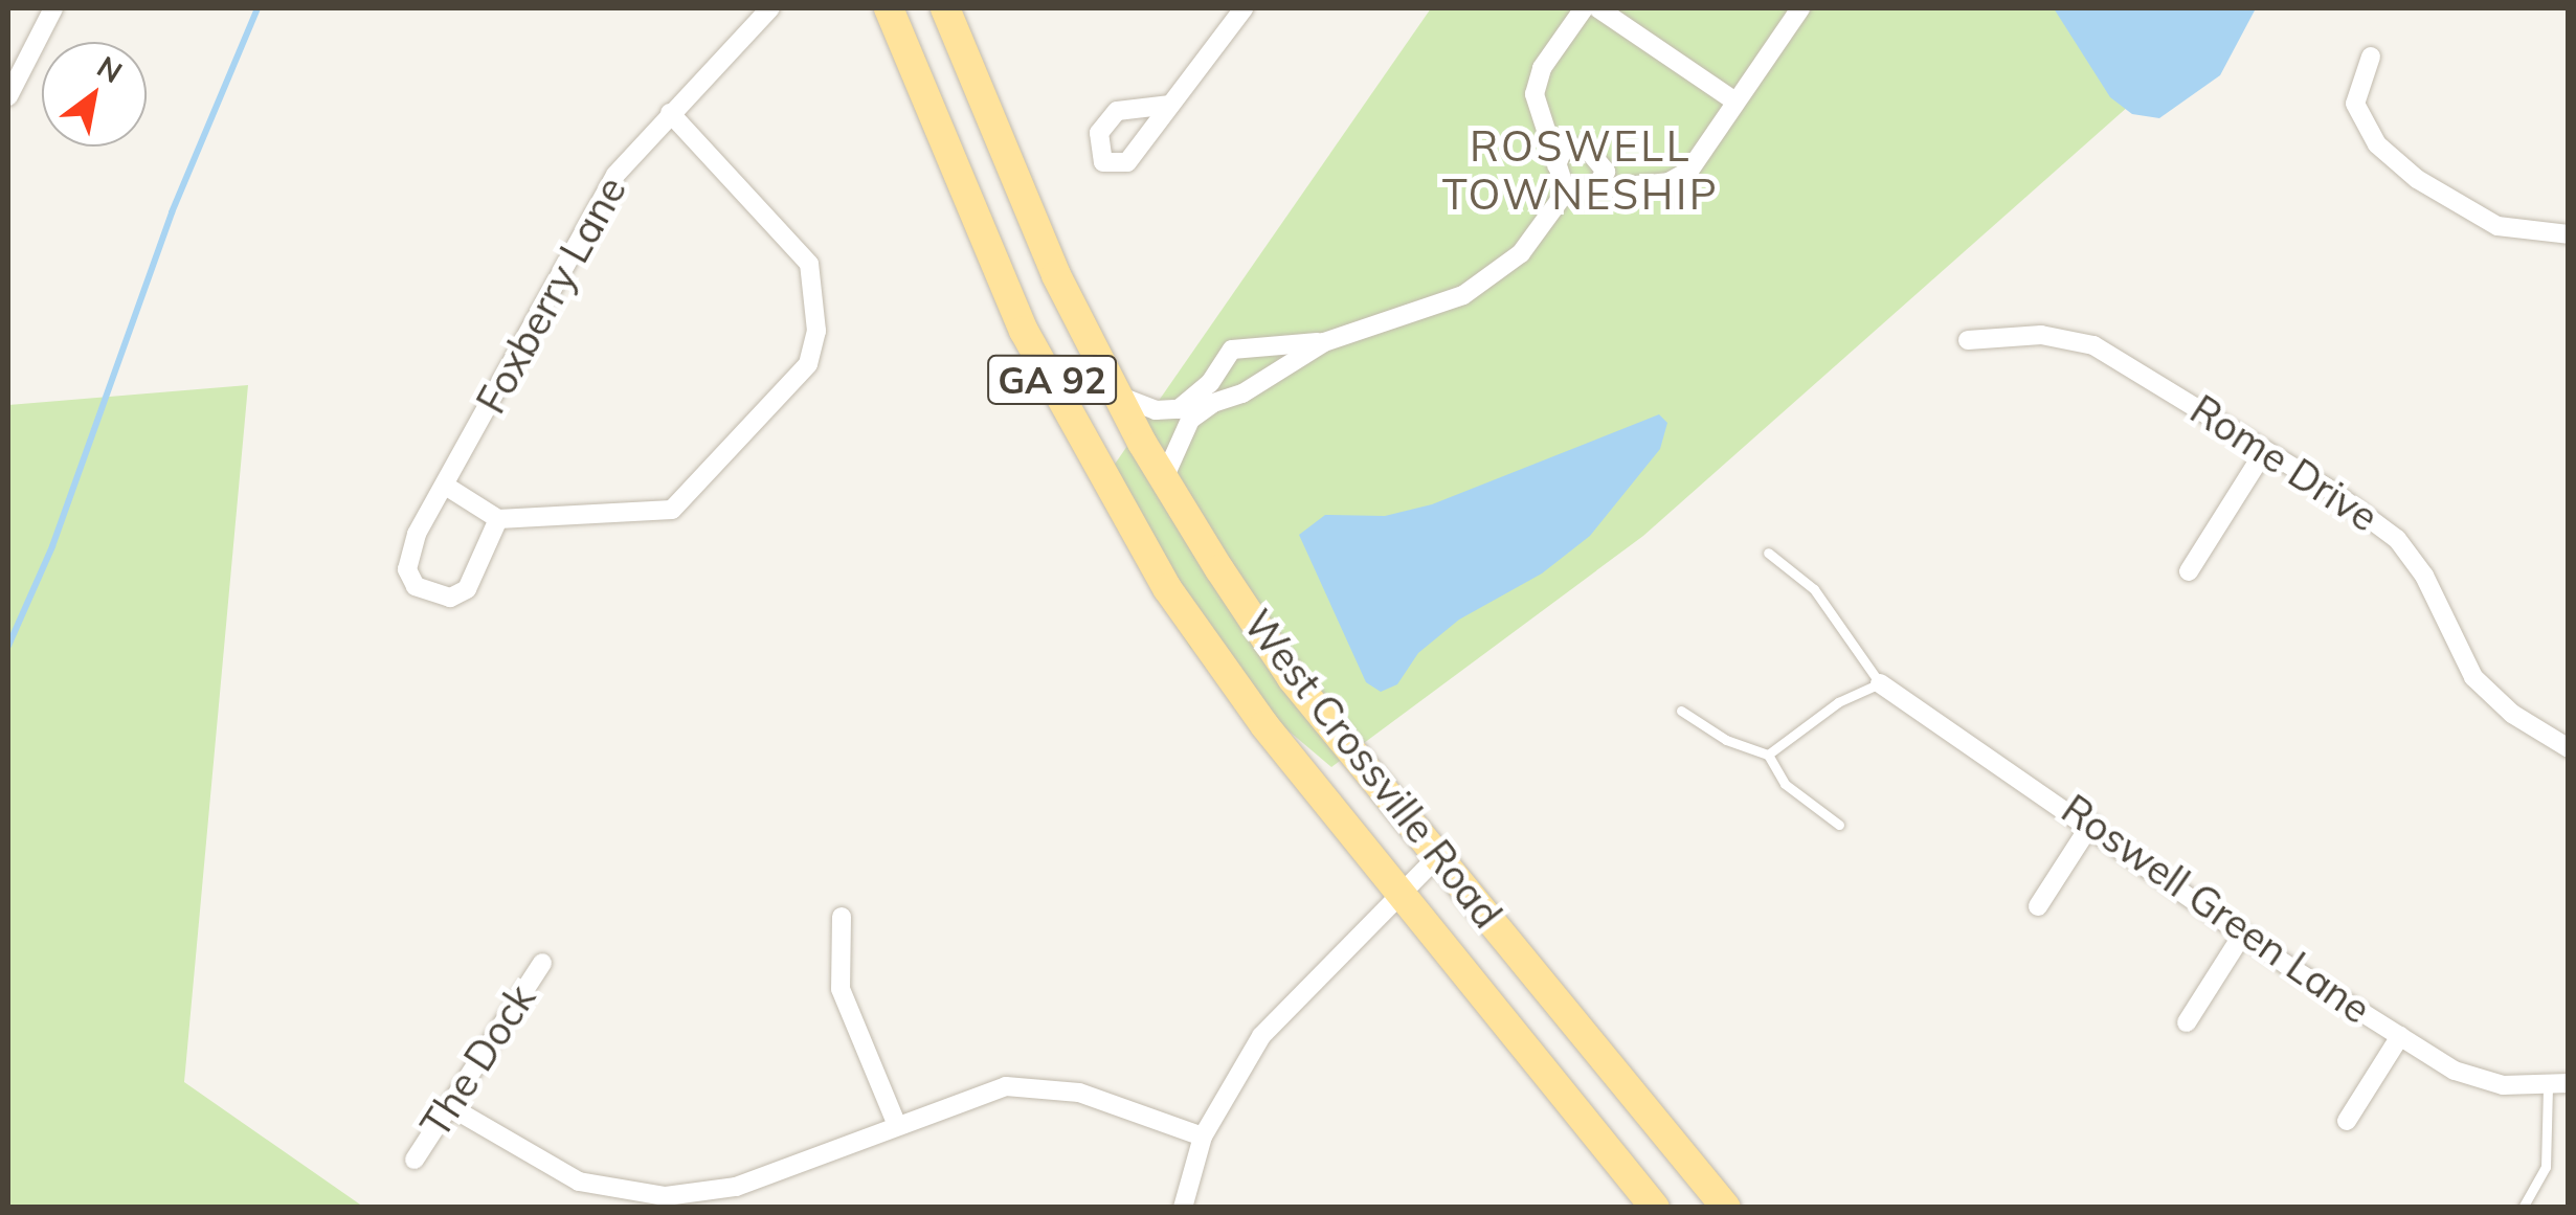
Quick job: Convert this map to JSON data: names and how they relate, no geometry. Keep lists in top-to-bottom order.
{
  "streets": {
    "main road": ["GA 92", "West Crossville Road"],
    "street": [
      "Foxberry Lane",
      "Rome Drive",
      "Roswell Green Lane",
      "The Dock"
    ]
  },
  "districts": ["ROSWELL TOWNESHIP"],
  "north": "top right"
}
